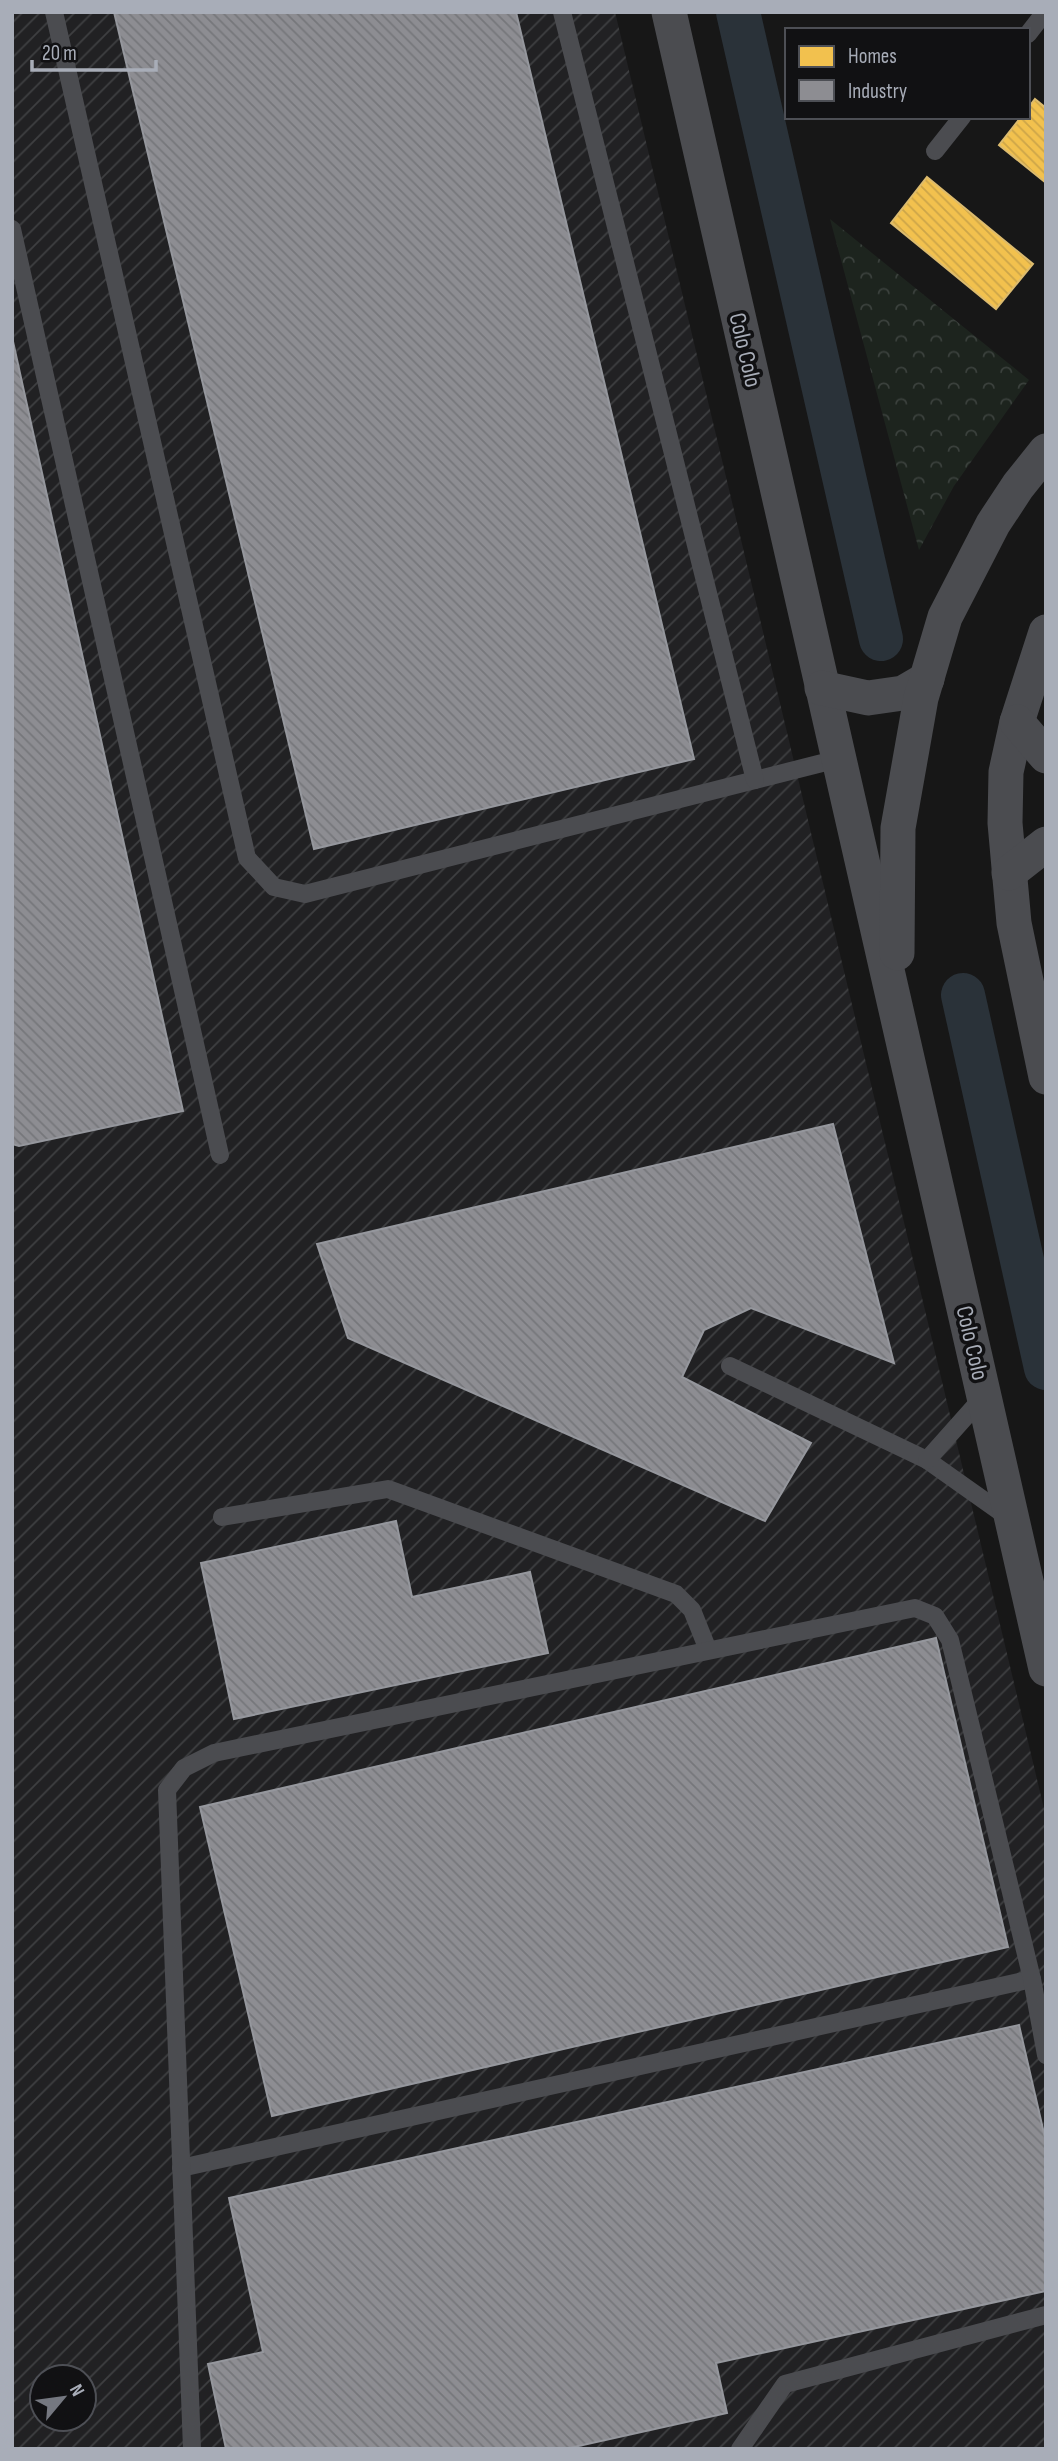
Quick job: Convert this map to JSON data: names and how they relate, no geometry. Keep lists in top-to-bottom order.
{
  "streets": {
    "street": ["Colo Colo"]
  },
  "legend": ["Homes", "Industry"],
  "scale_bar": "20 m",
  "north": "top right"
}
